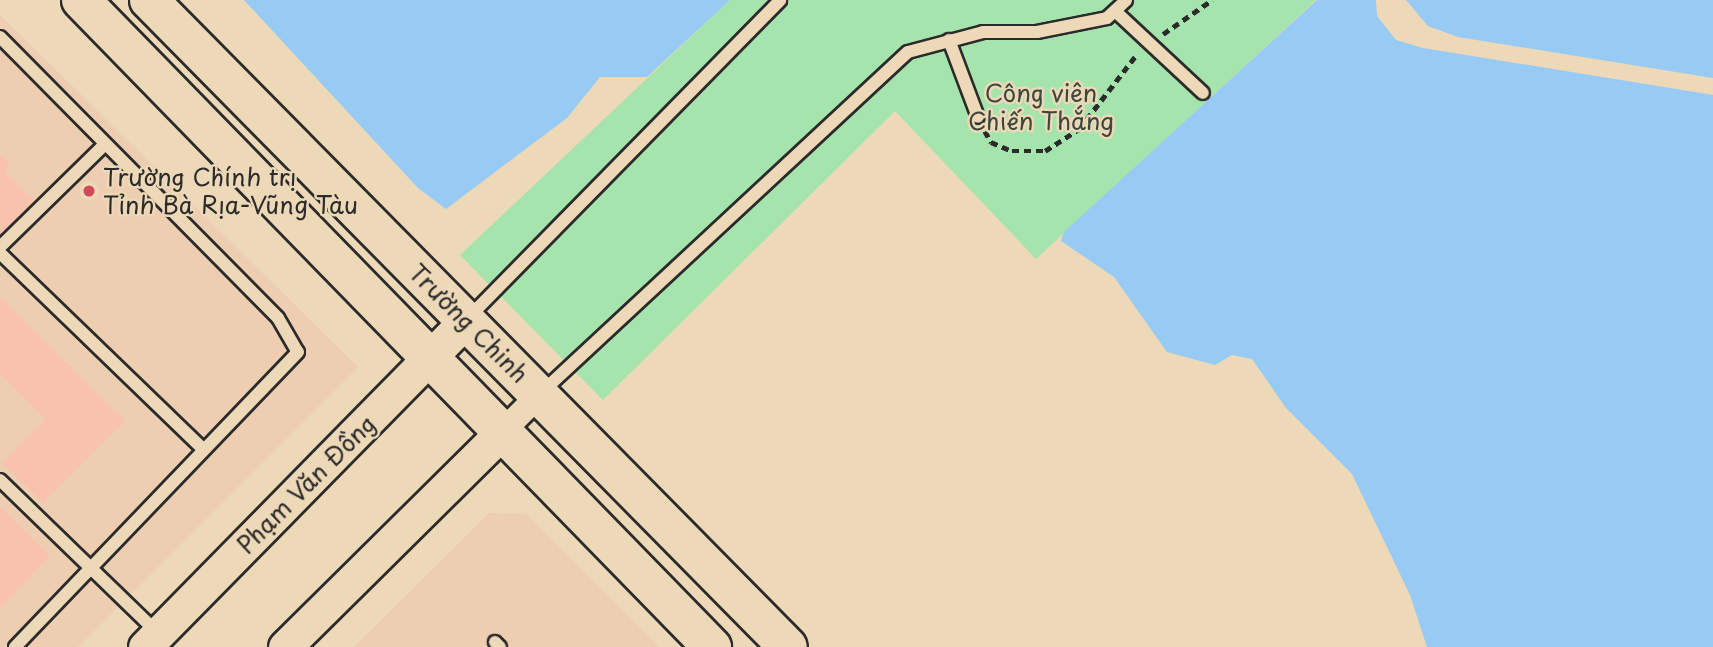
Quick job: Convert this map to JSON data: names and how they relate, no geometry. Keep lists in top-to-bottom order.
{
  "streets": {
    "highway": ["Trường Chinh"],
    "street": ["Phạm Văn Đồng"]
  },
  "crossings": [
    ["Trường Chinh", "Phạm Văn Đồng"]
  ],
  "parks": ["Công viên Chiến Thắng"],
  "places": ["Trường Chính trị Tỉnh Bà Rịa-Vũng Tàu"]
}
